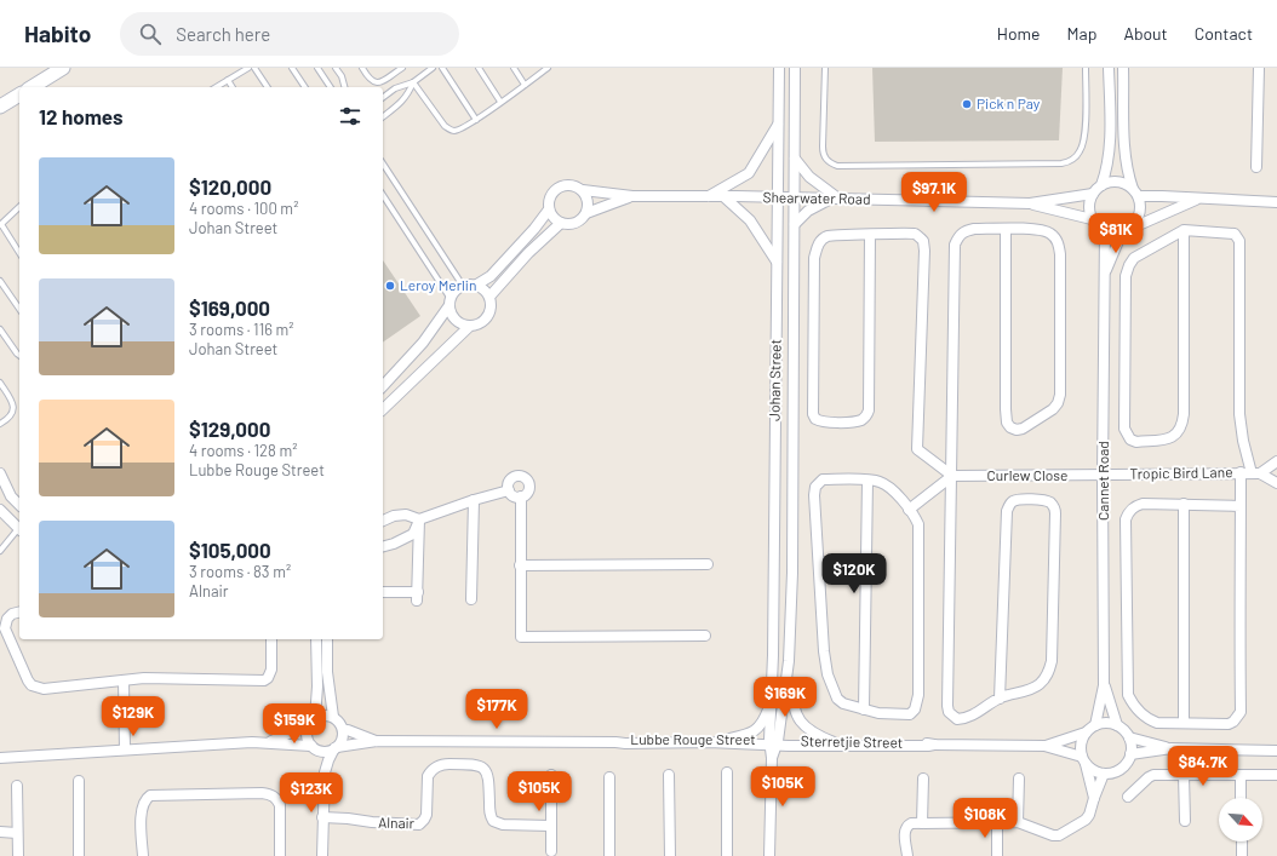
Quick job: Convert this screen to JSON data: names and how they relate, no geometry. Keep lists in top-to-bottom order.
{
  "streets": {
    "street": [
      "Shearwater Road",
      "Johan Street",
      "Tropic Bird Lane",
      "Curlew Close",
      "Cannet Road",
      "Lubbe Rouge Street",
      "Sterretjie Street",
      "Alnair"
    ]
  },
  "crossings": [
    ["Shearwater Road", "Johan Street"],
    ["Shearwater Road", "Cannet Road"],
    ["Johan Street", "Lubbe Rouge Street"],
    ["Johan Street", "Sterretjie Street"],
    ["Tropic Bird Lane", "Curlew Close"],
    ["Tropic Bird Lane", "Cannet Road"],
    ["Curlew Close", "Cannet Road"],
    ["Cannet Road", "Sterretjie Street"],
    ["Lubbe Rouge Street", "Sterretjie Street"]
  ],
  "places": ["Pick n Pay", "Leroy Merlin"],
  "north": "bottom right",
  "page": {
    "header": "Habito",
    "search": "Search here",
    "nav": [
      "Home",
      "Map",
      "About",
      "Contact"
    ],
    "heading": "12 homes",
    "list": [
      {
        "name": "$120,000",
        "note": "4 rooms · 100 m² · Johan Street"
      },
      {
        "name": "$169,000",
        "note": "3 rooms · 116 m² · Johan Street"
      },
      {
        "name": "$129,000",
        "note": "4 rooms · 128 m² · Lubbe Rouge Street"
      },
      {
        "name": "$105,000",
        "note": "3 rooms · 83 m² · Alnair"
      }
    ],
    "price": [
      "$97.1K",
      "$81K",
      "$120K",
      "$169K",
      "$177K",
      "$129K",
      "$159K",
      "$84.7K",
      "$105K",
      "$105K",
      "$123K",
      "$108K"
    ]
  }
}
